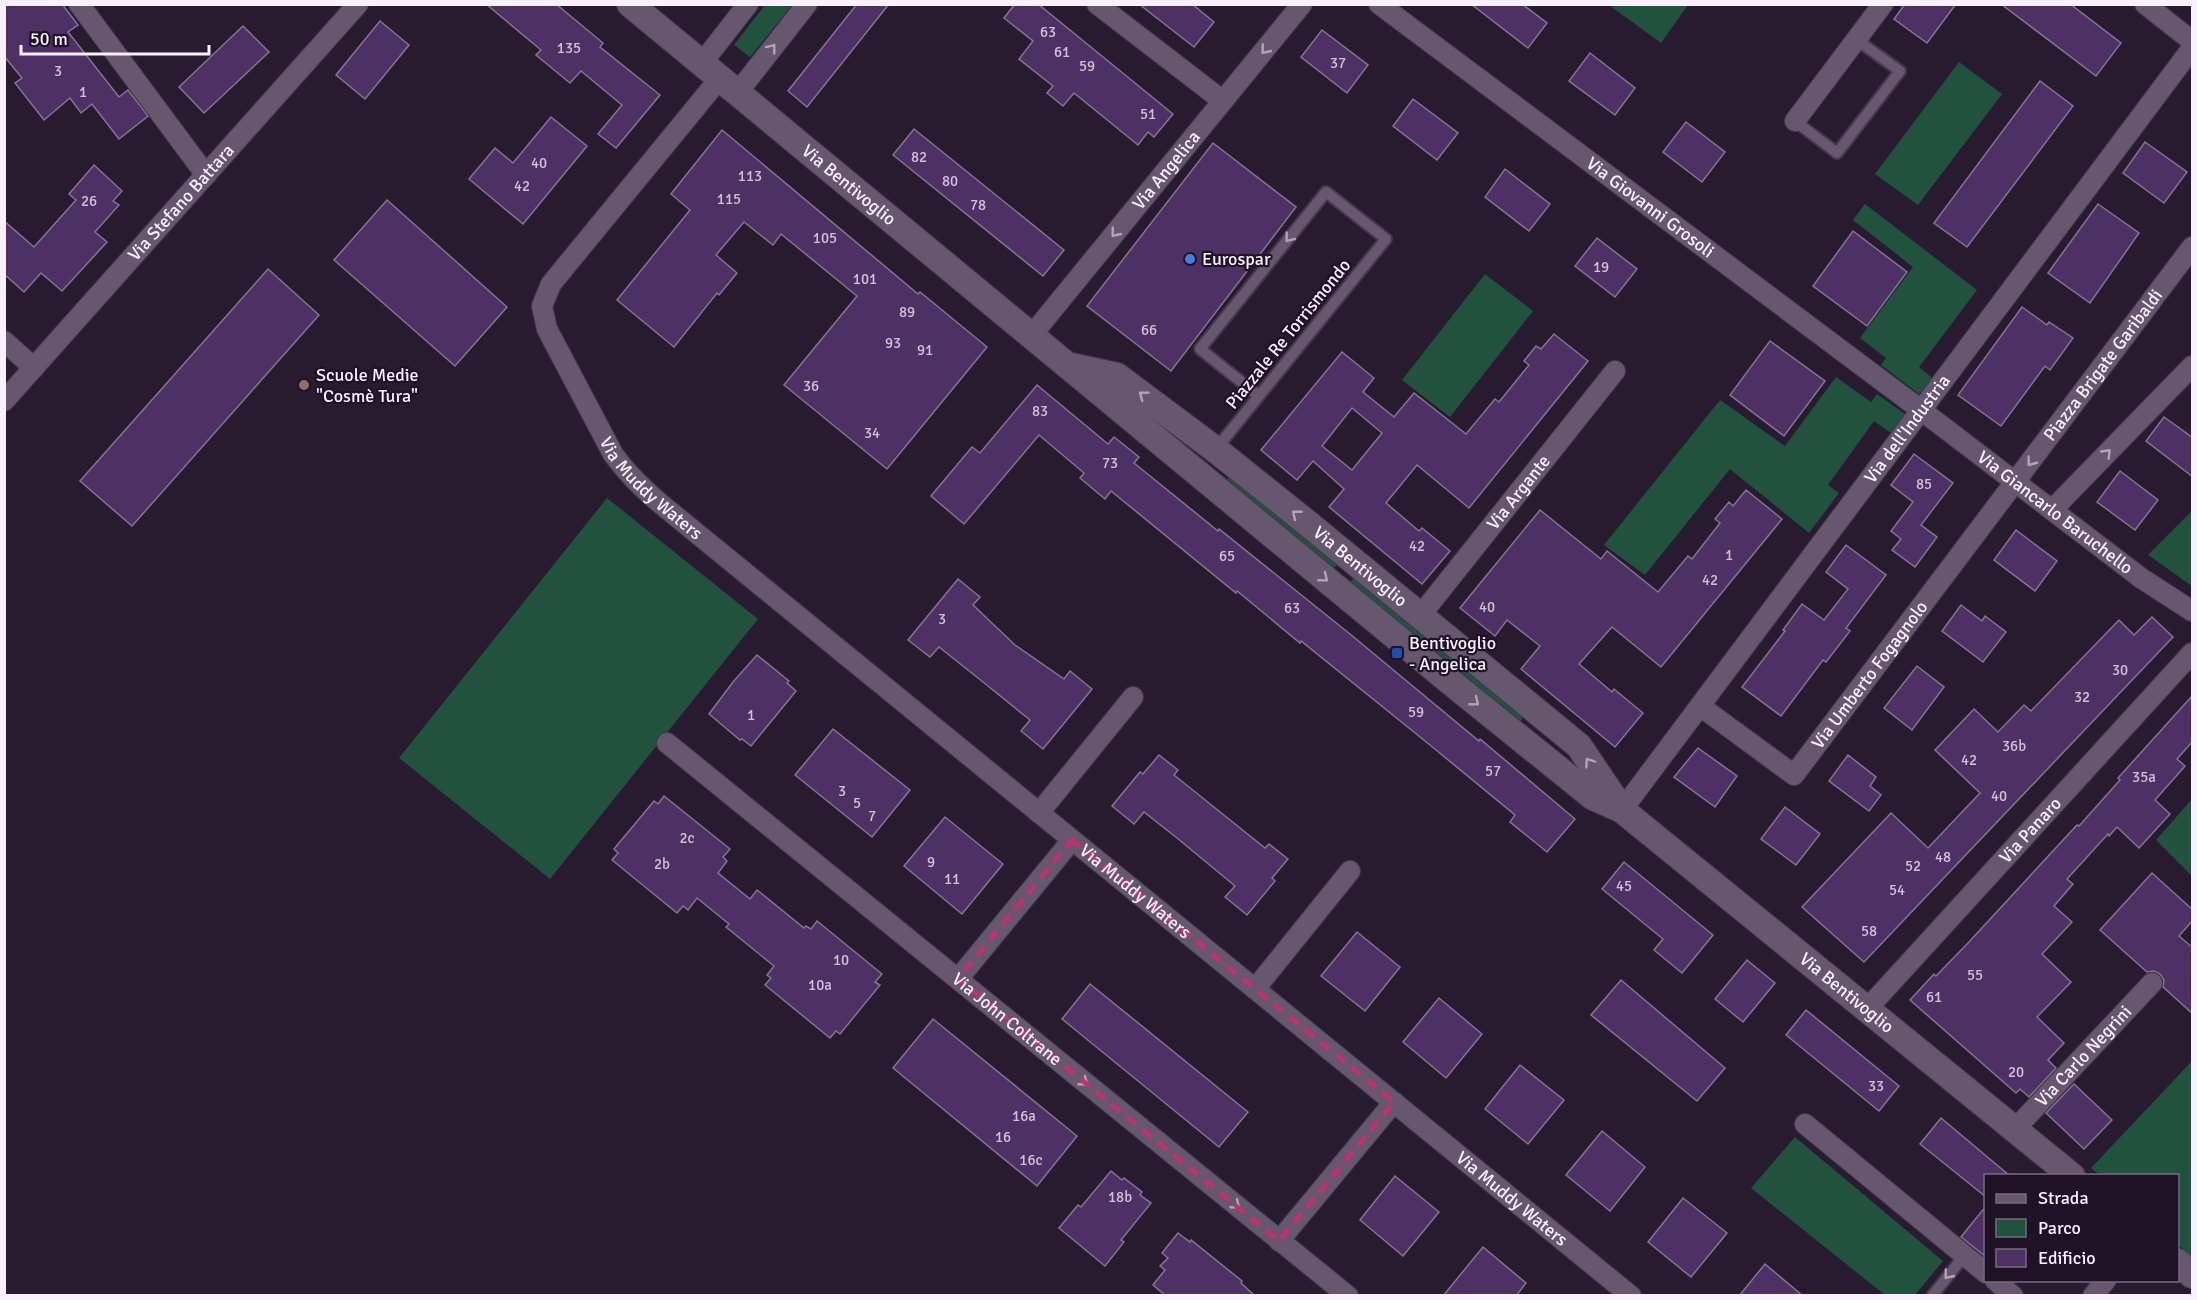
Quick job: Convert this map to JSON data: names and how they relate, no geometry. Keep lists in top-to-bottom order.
{
  "streets": {
    "street": [
      "Via Angelica",
      "Via Bentivoglio",
      "Via Stefano Battara",
      "Via Giovanni Grosoli",
      "Piazza Brigate Garibaldi",
      "Via dell'Industria",
      "Via Muddy Waters",
      "Via Argante",
      "Via Giancarlo Baruchello",
      "Via Umberto Fogagnolo",
      "Via Panaro",
      "Via John Coltrane",
      "Via Carlo Negrini"
    ],
    "lane": ["Piazzale Re Torrismondo"]
  },
  "crossings": [
    ["Via Angelica", "Via Bentivoglio"],
    ["Via Bentivoglio", "Piazzale Re Torrismondo"],
    ["Via Bentivoglio", "Via dell'Industria"],
    ["Via Bentivoglio", "Via Muddy Waters"],
    ["Via Bentivoglio", "Via Argante"],
    ["Via Bentivoglio", "Via Panaro"],
    ["Via Bentivoglio", "Via Carlo Negrini"],
    ["Via Giovanni Grosoli", "Via dell'Industria"],
    ["Via Giovanni Grosoli", "Via Giancarlo Baruchello"],
    ["Piazza Brigate Garibaldi", "Via Giancarlo Baruchello"],
    ["Piazza Brigate Garibaldi", "Via Umberto Fogagnolo"],
    ["Via dell'Industria", "Via Giancarlo Baruchello"],
    ["Via dell'Industria", "Via Umberto Fogagnolo"],
    ["Via Muddy Waters", "Via John Coltrane"],
    ["Via Giancarlo Baruchello", "Via Umberto Fogagnolo"]
  ],
  "one_way": ["Via Angelica", "Via John Coltrane"],
  "places": {
    "other": ["Eurospar", "Scuole Medie \"Cosmè Tura\""],
    "transit": ["Bentivoglio - Angelica"]
  },
  "house_numbers": [
    "63",
    "135",
    "61",
    "37",
    "59",
    "3",
    "1",
    "51",
    "82",
    "40",
    "113",
    "80",
    "42",
    "115",
    "26",
    "78",
    "105",
    "19",
    "101",
    "89",
    "66",
    "93",
    "91",
    "36",
    "83",
    "34",
    "73",
    "85",
    "42",
    "1",
    "65",
    "42",
    "40",
    "63",
    "3",
    "30",
    "32",
    "59",
    "1",
    "36b",
    "42",
    "57",
    "35a",
    "3",
    "40",
    "5",
    "7",
    "2c",
    "48",
    "9",
    "2b",
    "52",
    "11",
    "45",
    "54",
    "58",
    "10",
    "55",
    "10a",
    "61",
    "20",
    "33",
    "16a",
    "16",
    "16c",
    "18b"
  ],
  "legend": ["Strada", "Parco", "Edificio"],
  "scale_bar": "50 m"
}
